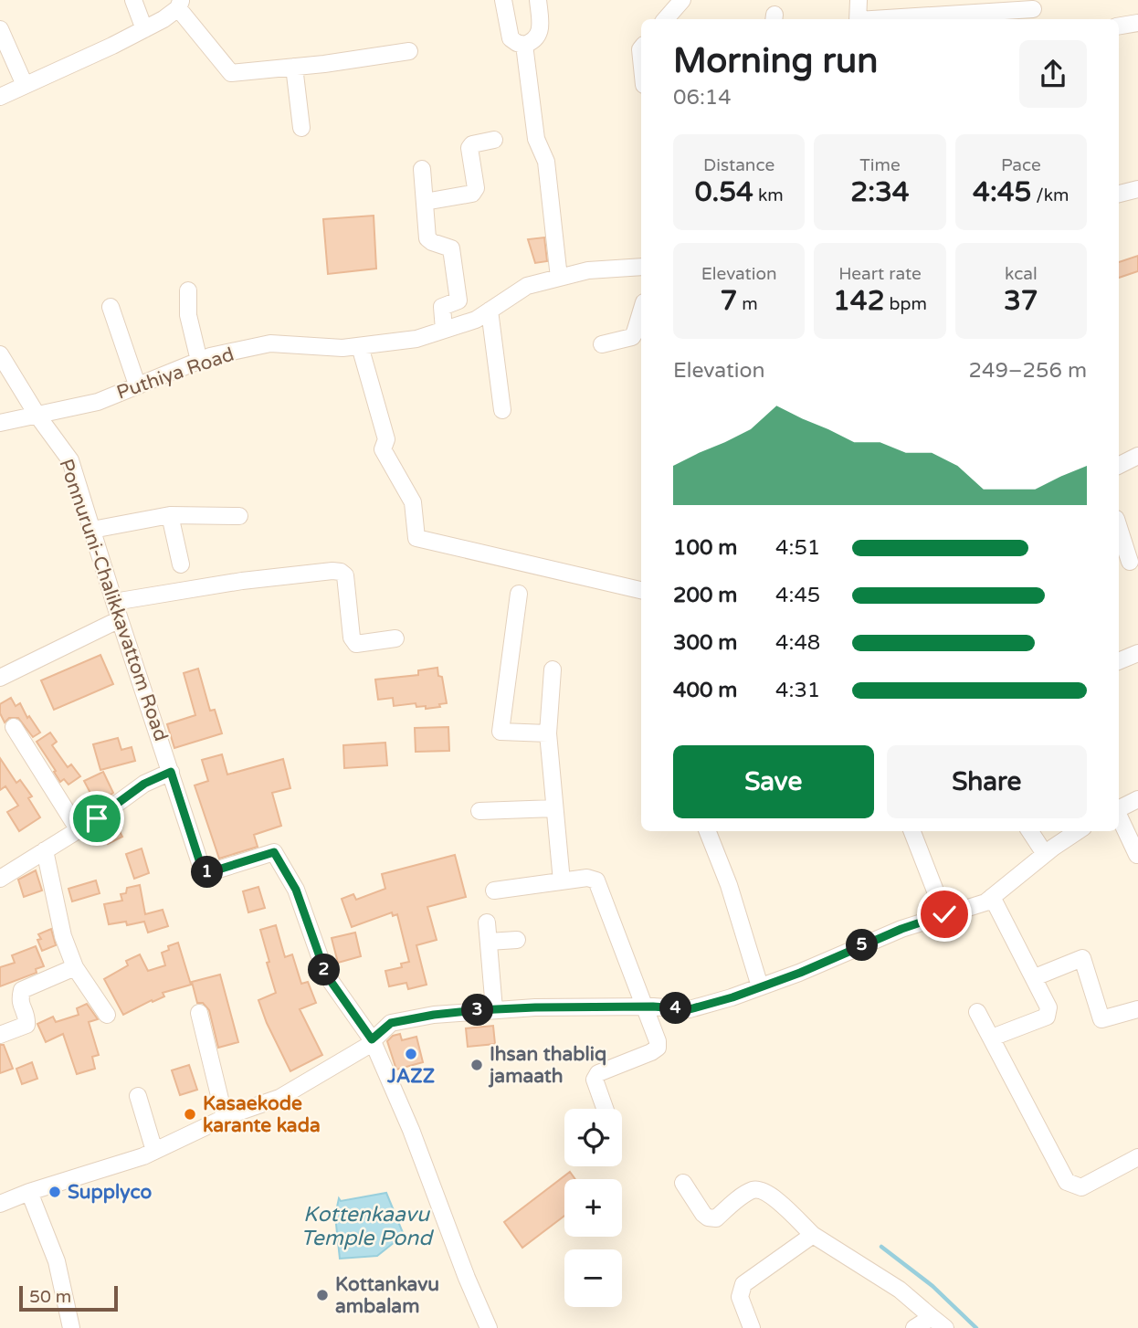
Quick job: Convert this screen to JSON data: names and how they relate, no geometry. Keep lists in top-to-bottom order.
{
  "streets": {
    "street": ["Puthiya Road", "Ponnuruni-Chalikkavattom Road"]
  },
  "crossings": [
    ["Puthiya Road", "Ponnuruni-Chalikkavattom Road"]
  ],
  "water": ["Kottenkaavu Temple Pond"],
  "places": [
    "JAZZ",
    "Ihsan thabliq jamaath",
    "Kasaekode karante kada",
    "Supplyco",
    "Kottankavu ambalam"
  ],
  "scale_bar": "50 m",
  "page": {
    "heading": ["Morning run", "06:14"],
    "stats": [
      ["Distance", "0.54 km"],
      ["Time", "2:34"],
      ["Pace", "4:45 /km"],
      ["Elevation", "7 m"],
      ["Heart rate", "142 bpm"],
      ["kcal", "37"]
    ],
    "chart": ["Elevation", "249–256 m"],
    "list": [
      {
        "name": "100 m",
        "note": "4:51"
      },
      {
        "name": "200 m",
        "note": "4:45"
      },
      {
        "name": "300 m",
        "note": "4:48"
      },
      {
        "name": "400 m",
        "note": "4:31"
      }
    ],
    "buttons": ["Save", "Share"],
    "pins": [
      "1",
      "5",
      "2",
      "4",
      "3"
    ],
    "map_buttons": ["+", "−"],
    "scale": "50 m"
  }
}
